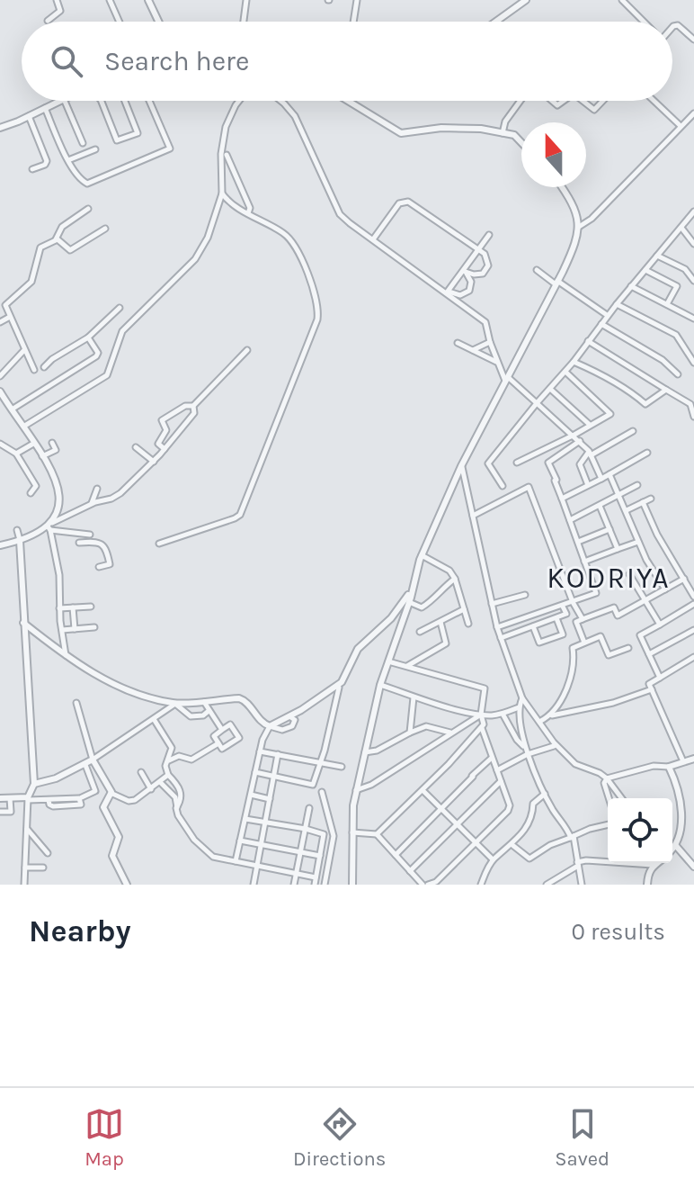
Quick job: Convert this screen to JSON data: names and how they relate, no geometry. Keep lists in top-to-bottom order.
{
  "districts": ["KODRIYA"],
  "north": "top",
  "page": {
    "search": "Search here",
    "heading": ["Nearby", "0 results"],
    "nav": ["Map", "Directions", "Saved"]
  }
}
